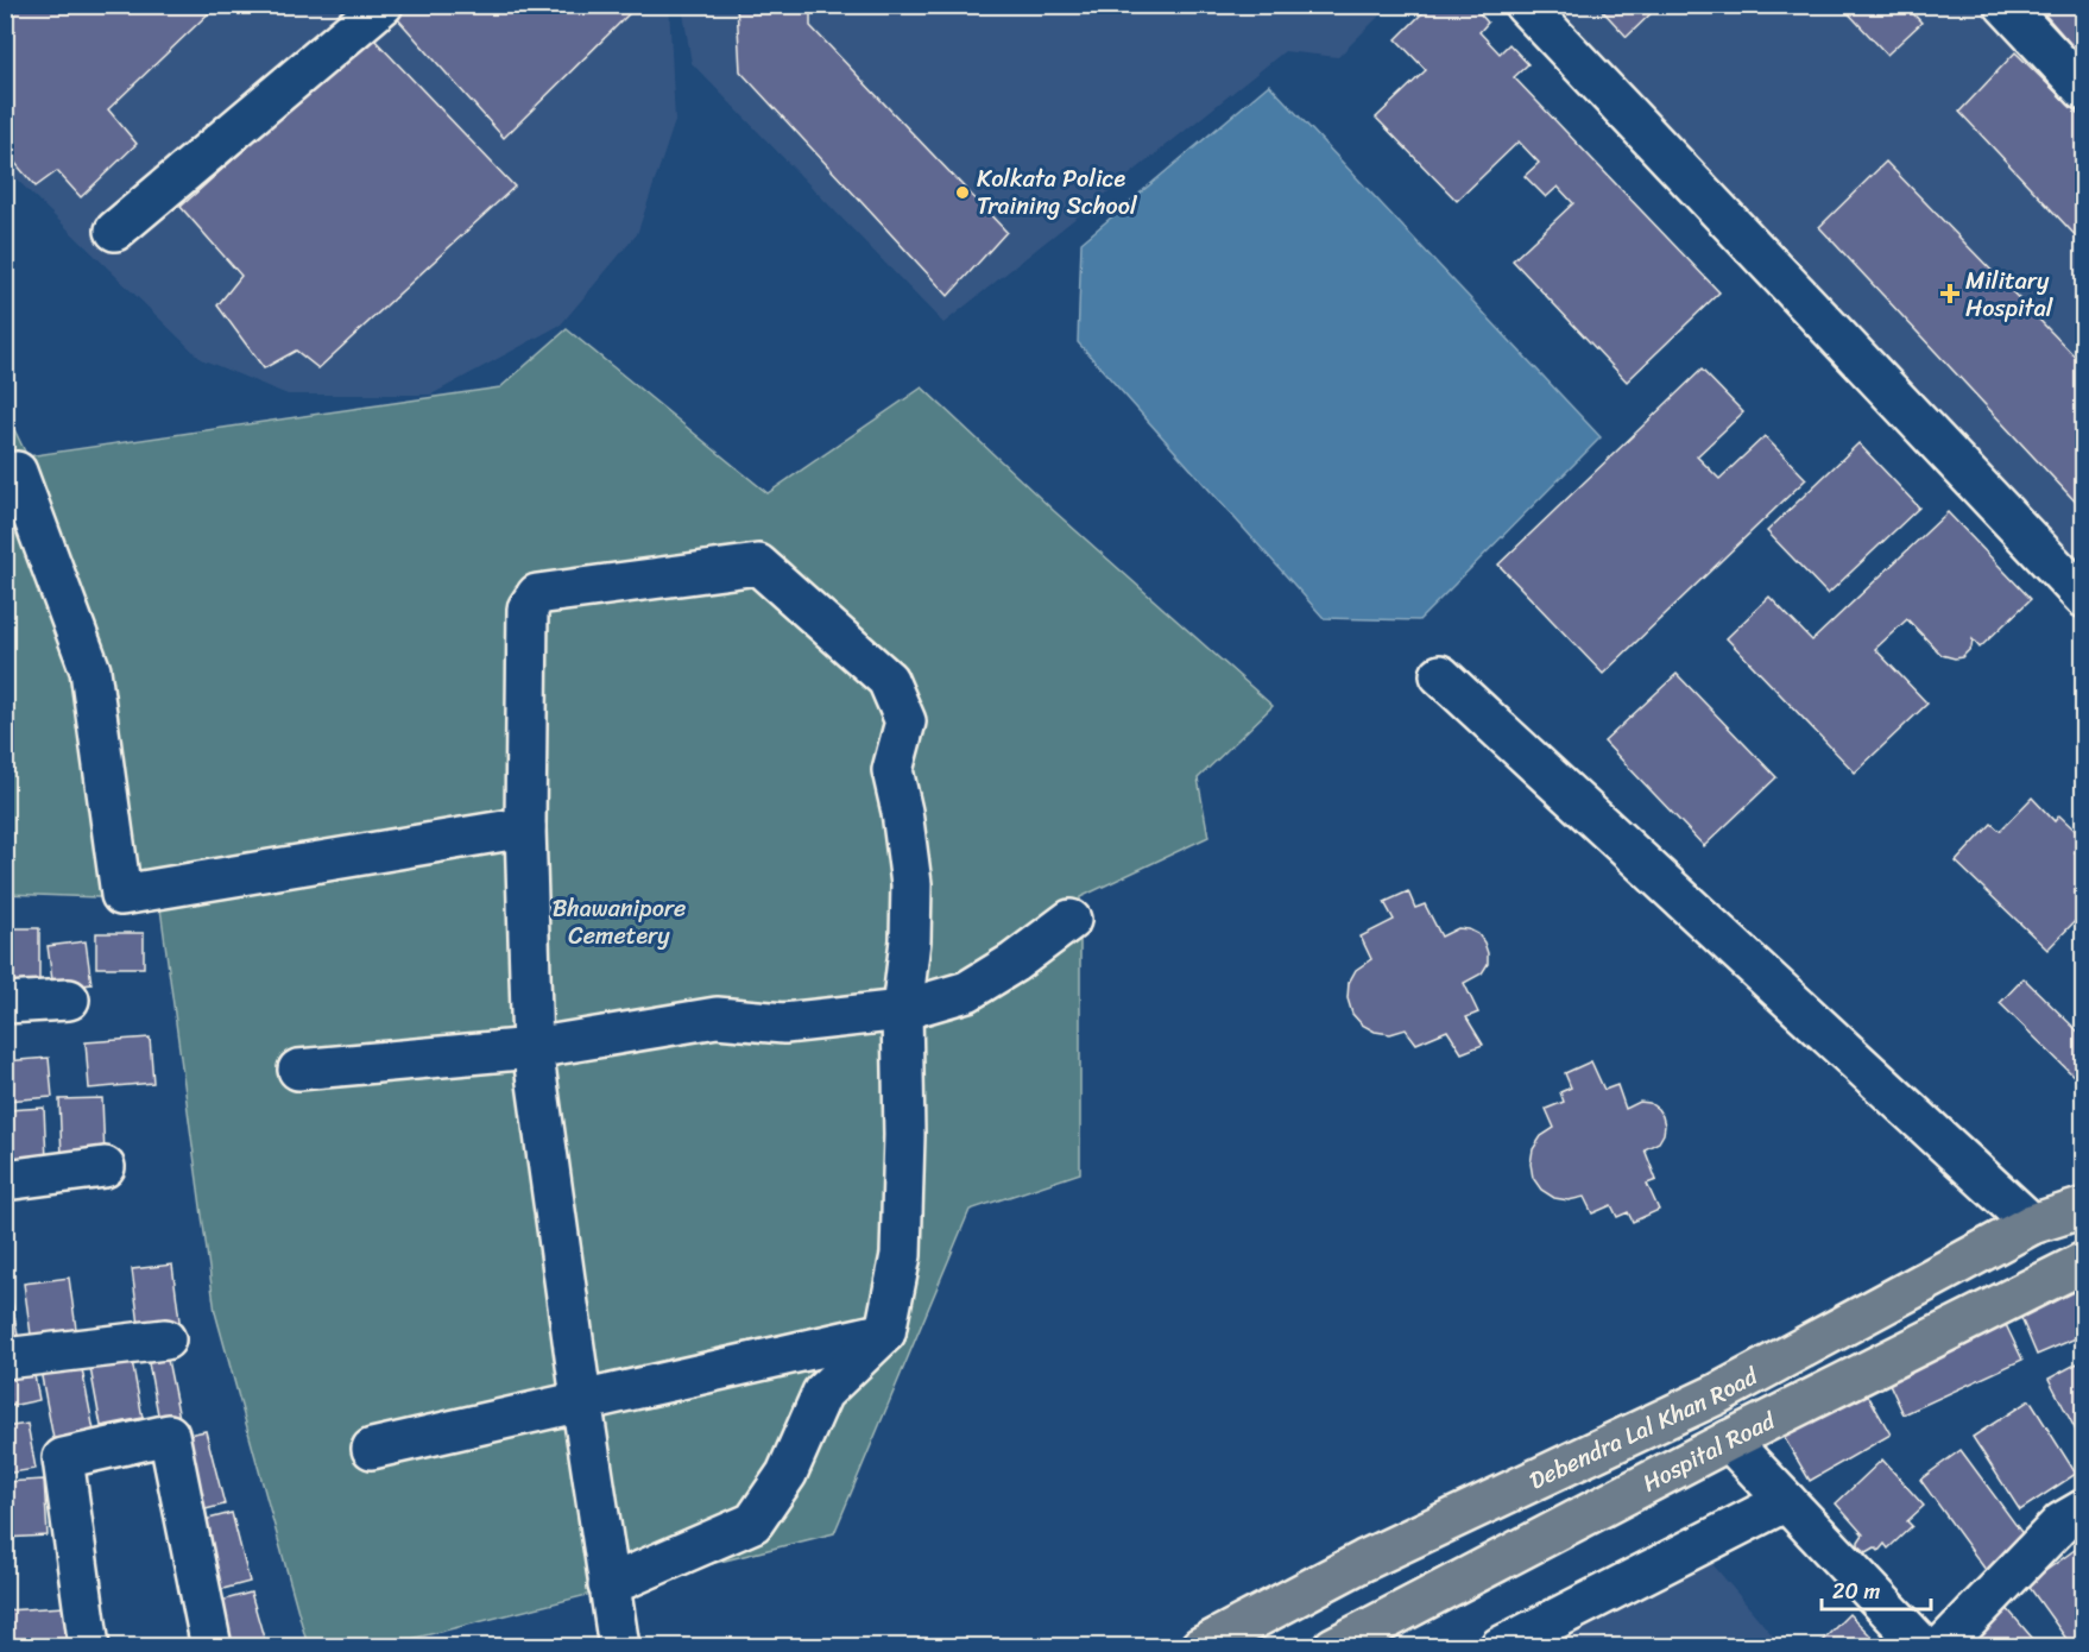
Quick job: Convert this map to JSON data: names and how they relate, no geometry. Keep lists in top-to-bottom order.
{
  "streets": {
    "main road": ["Debendra Lal Khan Road", "Hospital Road"]
  },
  "parks": ["Bhawanipore Cemetery"],
  "places": {
    "other": ["Kolkata Police Training School"],
    "health": ["Military Hospital"]
  },
  "scale_bar": "20 m"
}
